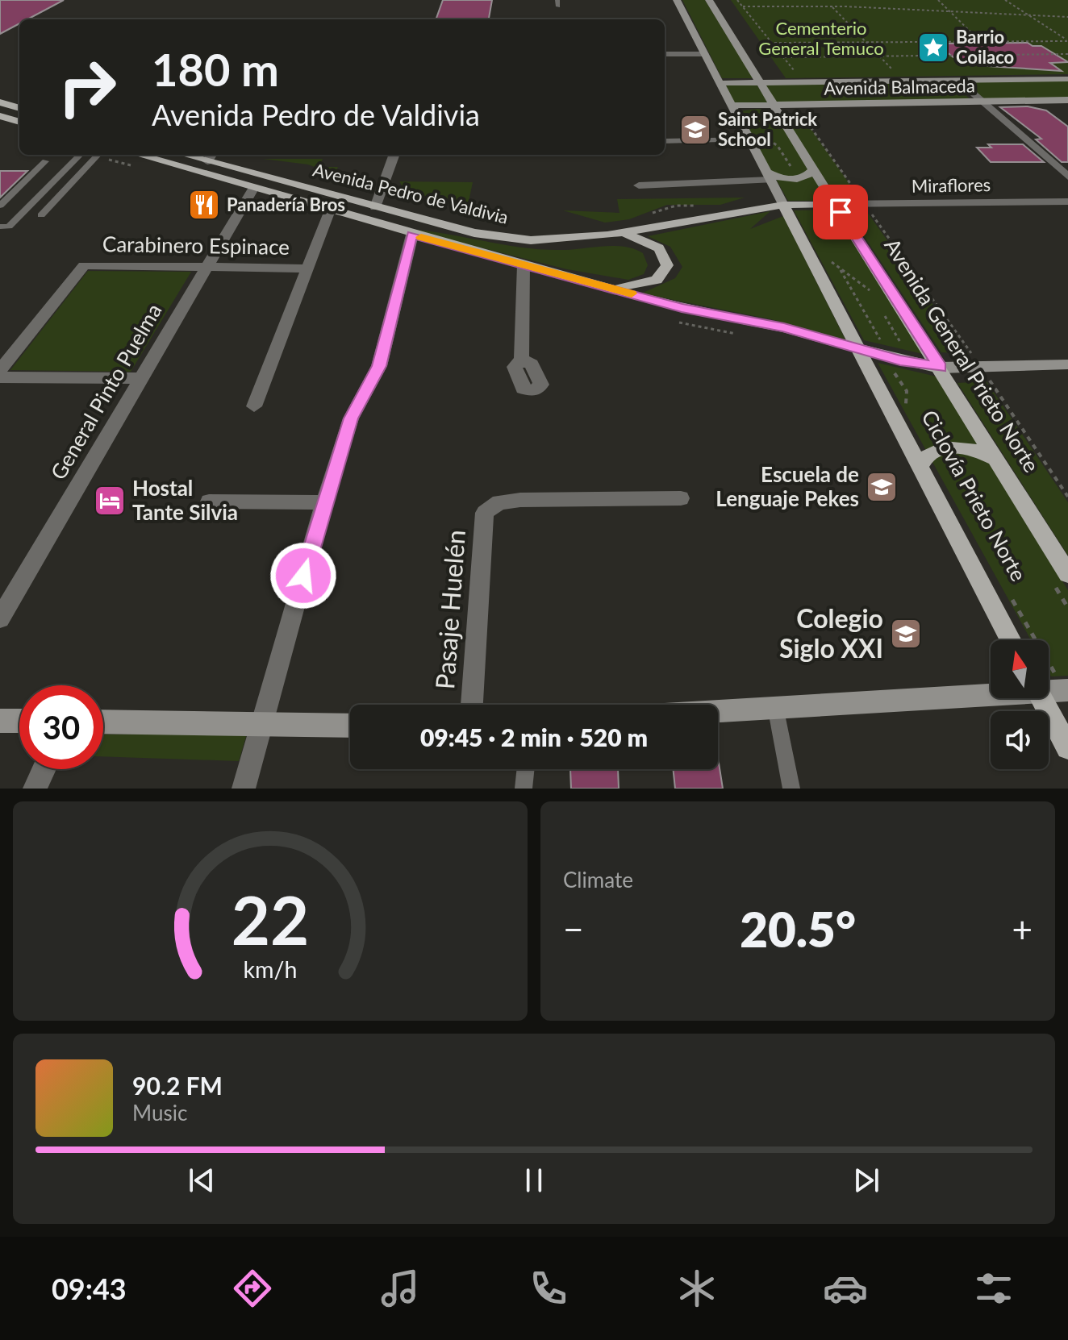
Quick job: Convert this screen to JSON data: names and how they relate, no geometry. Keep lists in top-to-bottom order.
{
  "streets": {
    "main road": ["Avenida Balmaceda", "Avenida Pedro de Valdivia", "Avenida General Prieto Norte"],
    "street": [
      "Miraflores",
      "Carabinero Espinace",
      "General Pinto Puelma",
      "Pasaje Huelén"
    ],
    "path": ["Ciclovía Prieto Norte"]
  },
  "crossings": [
    ["Avenida Balmaceda", "Avenida General Prieto Norte"],
    ["Miraflores", "Avenida Pedro de Valdivia"],
    ["Miraflores", "Avenida General Prieto Norte"],
    ["Avenida Pedro de Valdivia", "Avenida General Prieto Norte"],
    ["Avenida Pedro de Valdivia", "General Pinto Puelma"],
    ["Avenida Pedro de Valdivia", "Ciclovía Prieto Norte"],
    ["Carabinero Espinace", "General Pinto Puelma"]
  ],
  "parks": ["Cementerio General Temuco"],
  "places": {
    "place": ["Barrio Coilaco"],
    "school or university": ["Saint Patrick School", "Escuela de Lenguaje Pekes", "Colegio Siglo XXI"],
    "restaurant": ["Panadería Bros"],
    "hotel": ["Hostal Tante Silvia"]
  },
  "north": "top",
  "page": {
    "turn": ["180 m", "Avenida Pedro de Valdivia"],
    "limit": "30",
    "trip": "09:45 · 2 min · 520 m",
    "tile": "Climate",
    "heat": ["−", "20.5°", "+"],
    "song": ["90.2 FM", "Music"],
    "tabs": "09:43",
    "gauge": ["22", "km/h"]
  }
}
